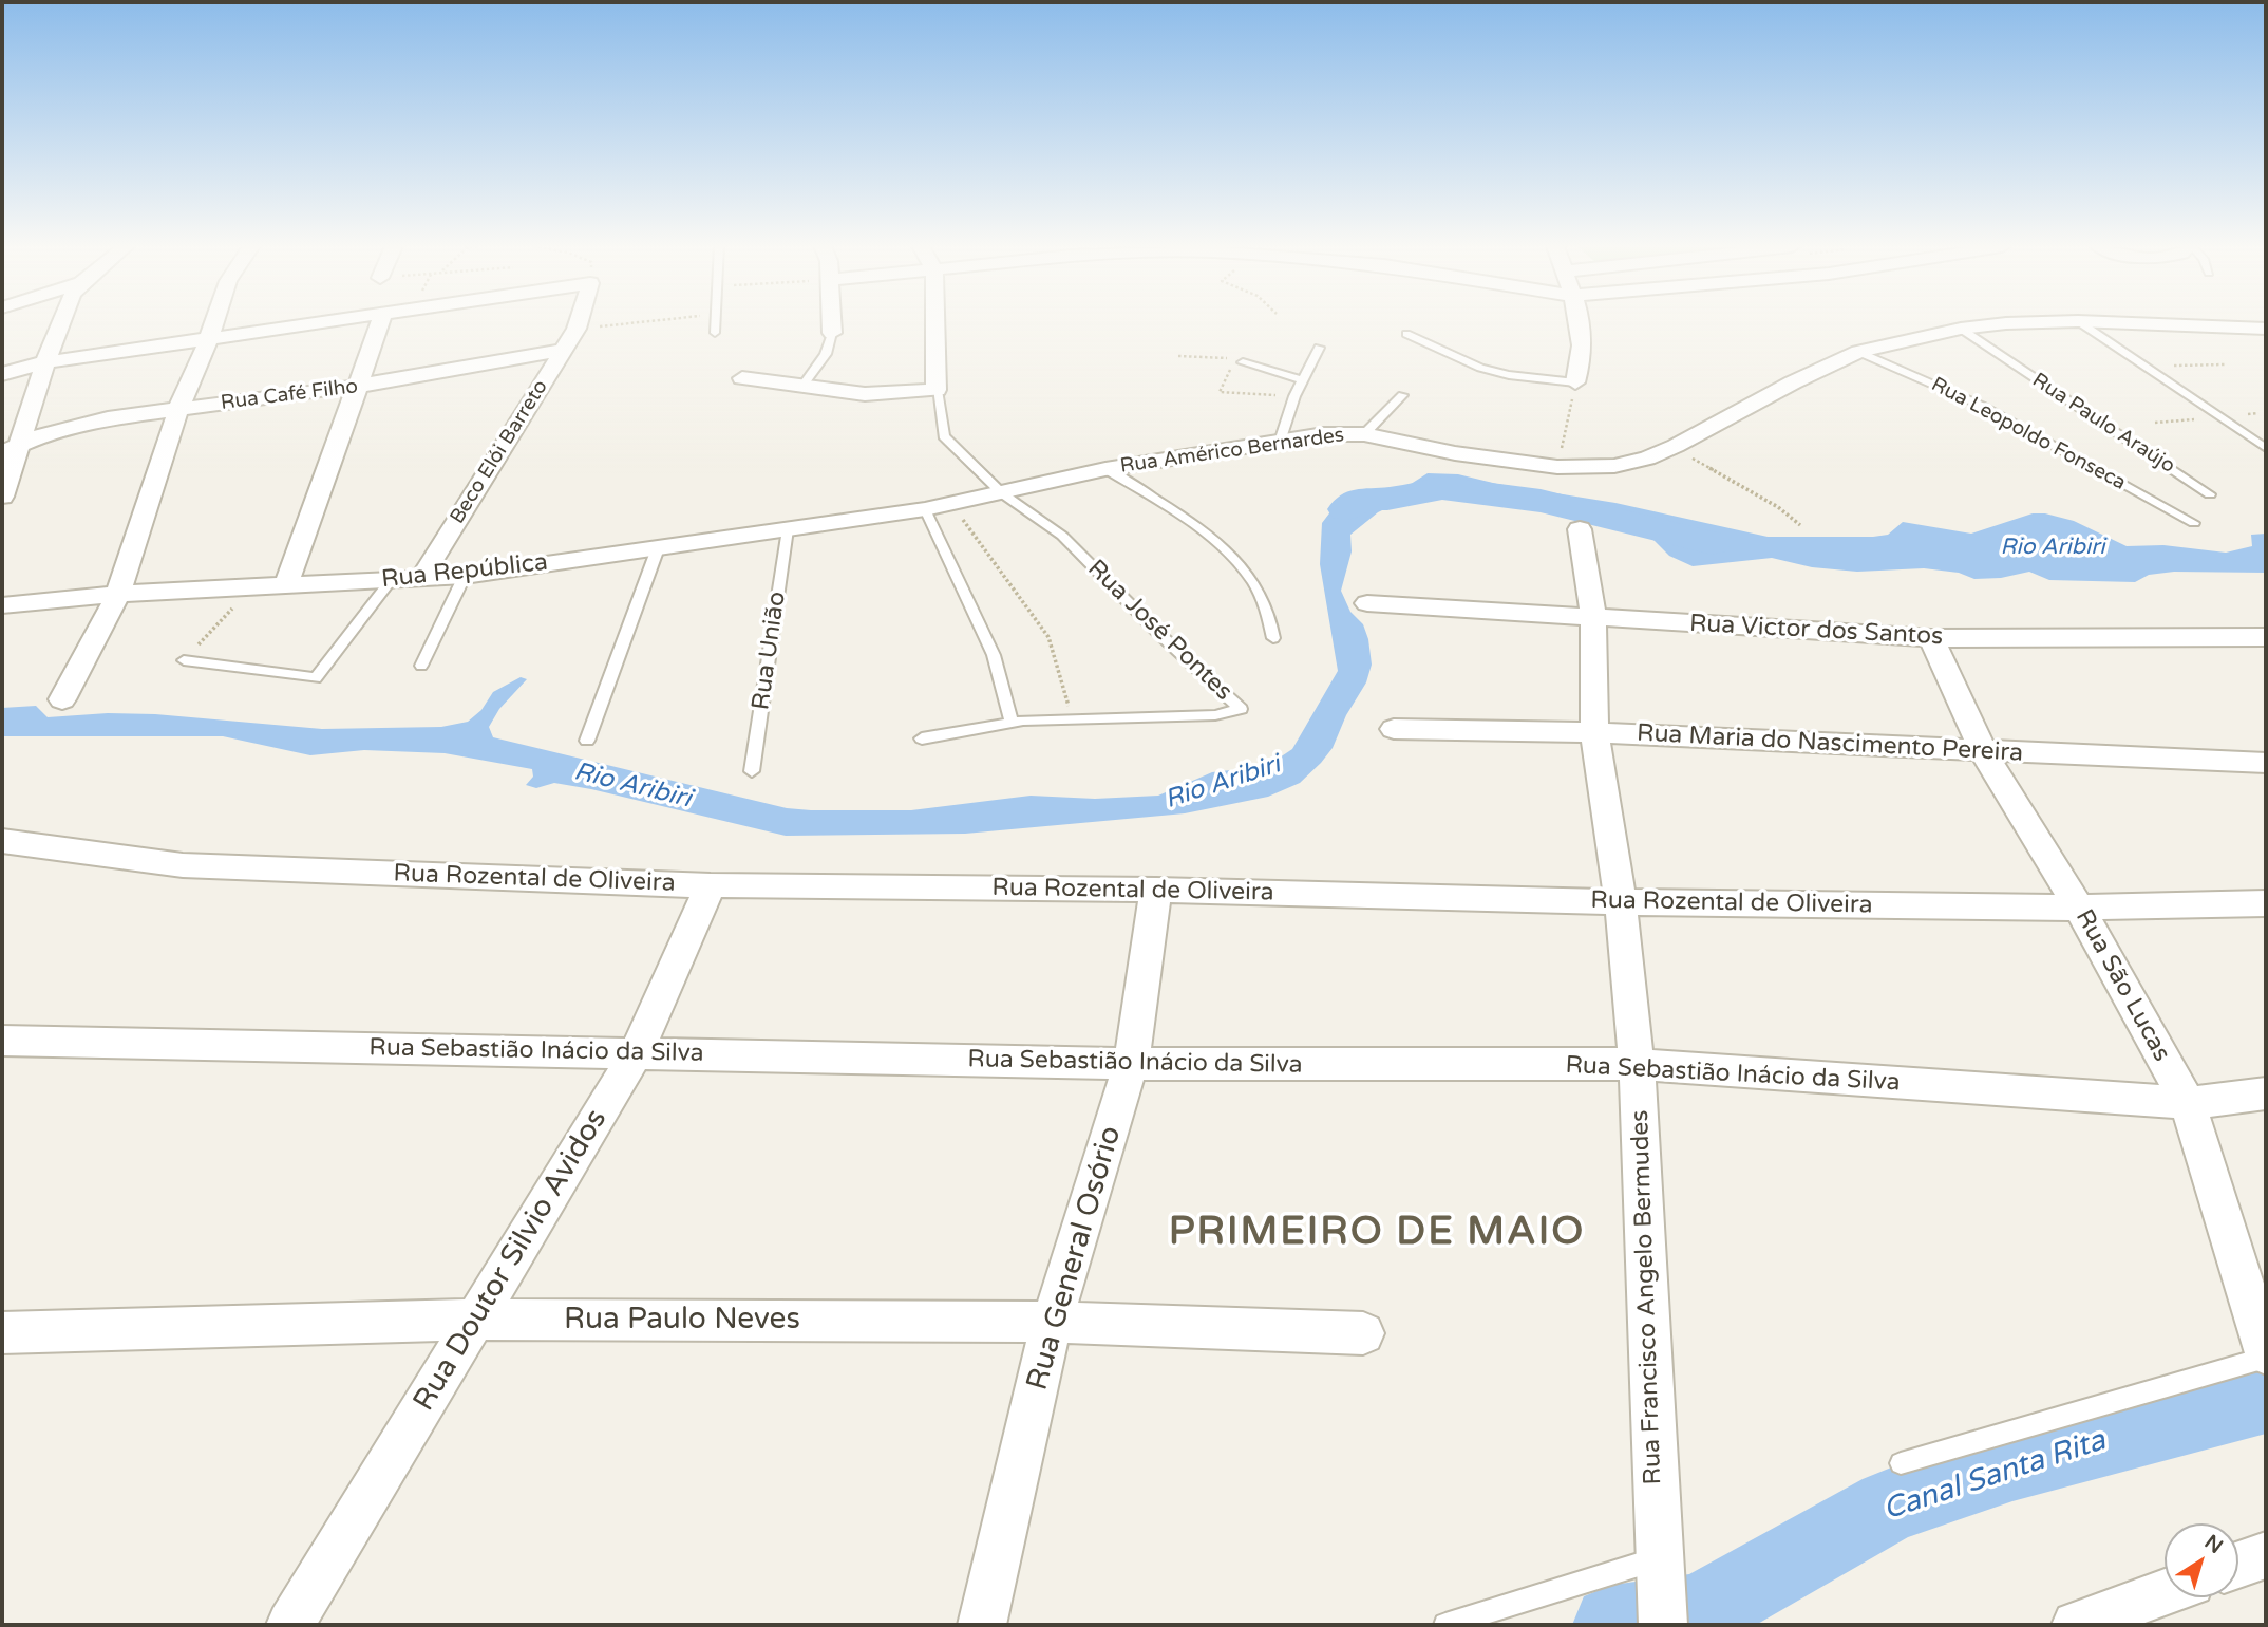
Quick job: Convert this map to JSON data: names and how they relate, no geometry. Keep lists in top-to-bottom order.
{
  "streets": {
    "street": [
      "Rua Café Filho",
      "Rua Américo Bernardes",
      "Beco Elói Barreto",
      "Rua República",
      "Rua Victor dos Santos",
      "Rua Maria do Nascimento Pereira",
      "Rua Rozental de Oliveira",
      "Rua São Lucas",
      "Rua Sebastião Inácio da Silva",
      "Rua General Osório",
      "Rua Doutor Silvio Avidos",
      "Rua Francisco Angelo Bermudes",
      "Rua Paulo Neves"
    ],
    "lane": [
      "Rua Paulo Araújo",
      "Rua Leopoldo Fonseca",
      "Rua José Pontes",
      "Rua União"
    ]
  },
  "crossings": [
    ["Rua Café Filho", "Beco Elói Barreto"],
    ["Rua Paulo Araújo", "Rua Américo Bernardes"],
    ["Rua Leopoldo Fonseca", "Rua Américo Bernardes"],
    ["Rua Américo Bernardes", "Rua República"],
    ["Rua Américo Bernardes", "Rua José Pontes"],
    ["Beco Elói Barreto", "Rua República"],
    ["Rua República", "Rua União"],
    ["Rua Victor dos Santos", "Rua São Lucas"],
    ["Rua Victor dos Santos", "Rua Francisco Angelo Bermudes"],
    ["Rua Maria do Nascimento Pereira", "Rua São Lucas"],
    ["Rua Maria do Nascimento Pereira", "Rua Francisco Angelo Bermudes"],
    ["Rua Rozental de Oliveira", "Rua São Lucas"],
    ["Rua Rozental de Oliveira", "Rua General Osório"],
    ["Rua Rozental de Oliveira", "Rua Doutor Silvio Avidos"],
    ["Rua Rozental de Oliveira", "Rua Francisco Angelo Bermudes"],
    ["Rua São Lucas", "Rua Sebastião Inácio da Silva"],
    ["Rua Sebastião Inácio da Silva", "Rua General Osório"],
    ["Rua Sebastião Inácio da Silva", "Rua Doutor Silvio Avidos"],
    ["Rua Sebastião Inácio da Silva", "Rua Francisco Angelo Bermudes"],
    ["Rua General Osório", "Rua Paulo Neves"],
    ["Rua Doutor Silvio Avidos", "Rua Paulo Neves"]
  ],
  "districts": ["PRIMEIRO DE MAIO"],
  "water": ["Rio Aribiri", "Canal Santa Rita"],
  "north": "top right"
}
